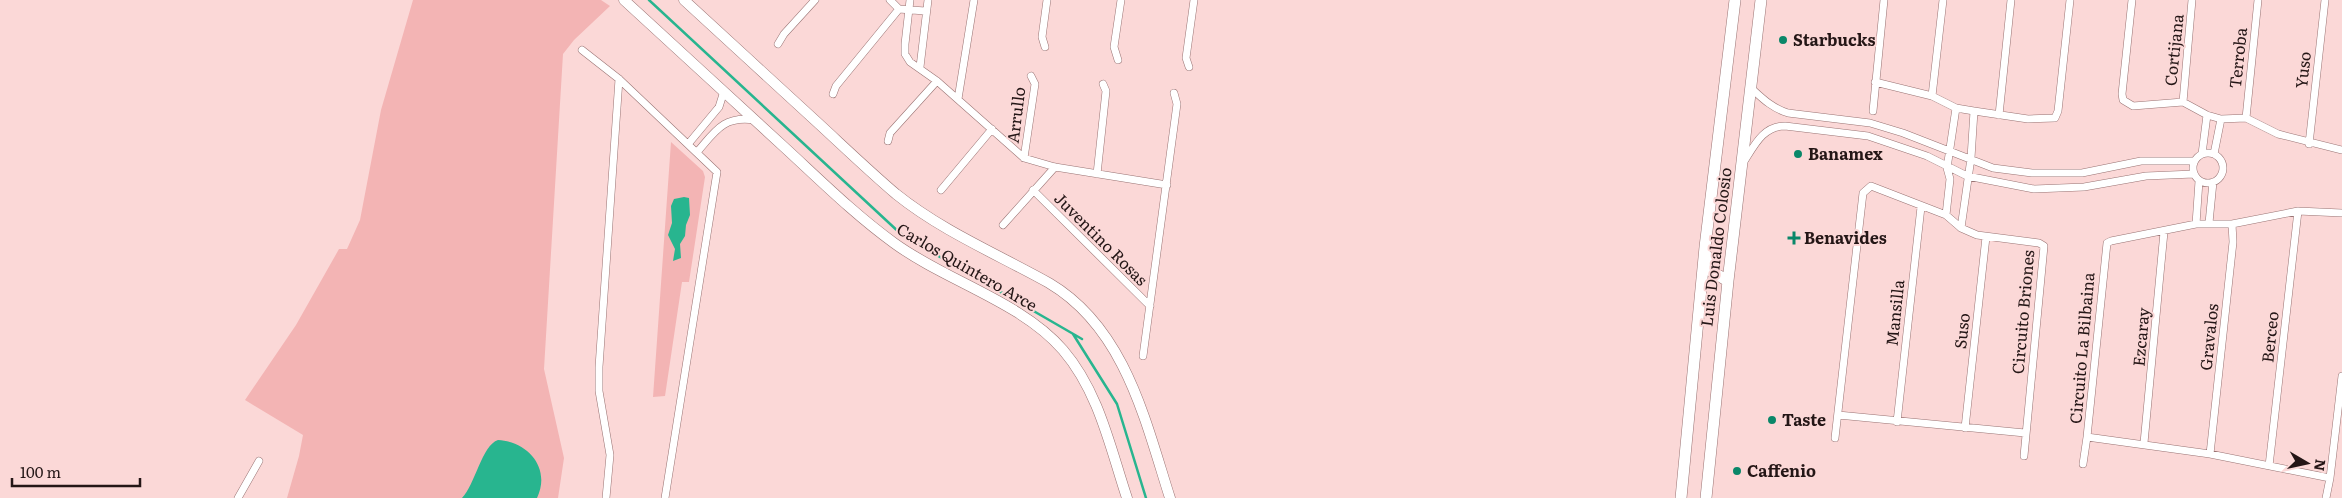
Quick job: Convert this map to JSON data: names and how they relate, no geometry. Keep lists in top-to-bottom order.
{
  "streets": {
    "main road": ["Luis Donaldo Colosio", "Carlos Quintero Arce"],
    "street": [
      "Cortijana",
      "Terroba",
      "Yuso",
      "Arrullo",
      "Juventino Rosas",
      "Circuito Briones",
      "Mansilla",
      "Suso",
      "Ezcaray",
      "Gravalos",
      "Berceo",
      "Circuito La Bilbaina"
    ]
  },
  "crossings": [
    ["Circuito Briones", "Mansilla"],
    ["Circuito Briones", "Suso"],
    ["Ezcaray", "Circuito La Bilbaina"],
    ["Gravalos", "Circuito La Bilbaina"],
    ["Berceo", "Circuito La Bilbaina"]
  ],
  "places": {
    "other": [
      "Starbucks",
      "Banamex",
      "Taste",
      "Caffenio"
    ],
    "health": ["Benavides"]
  },
  "scale_bar": "100 m",
  "north": "right"
}
